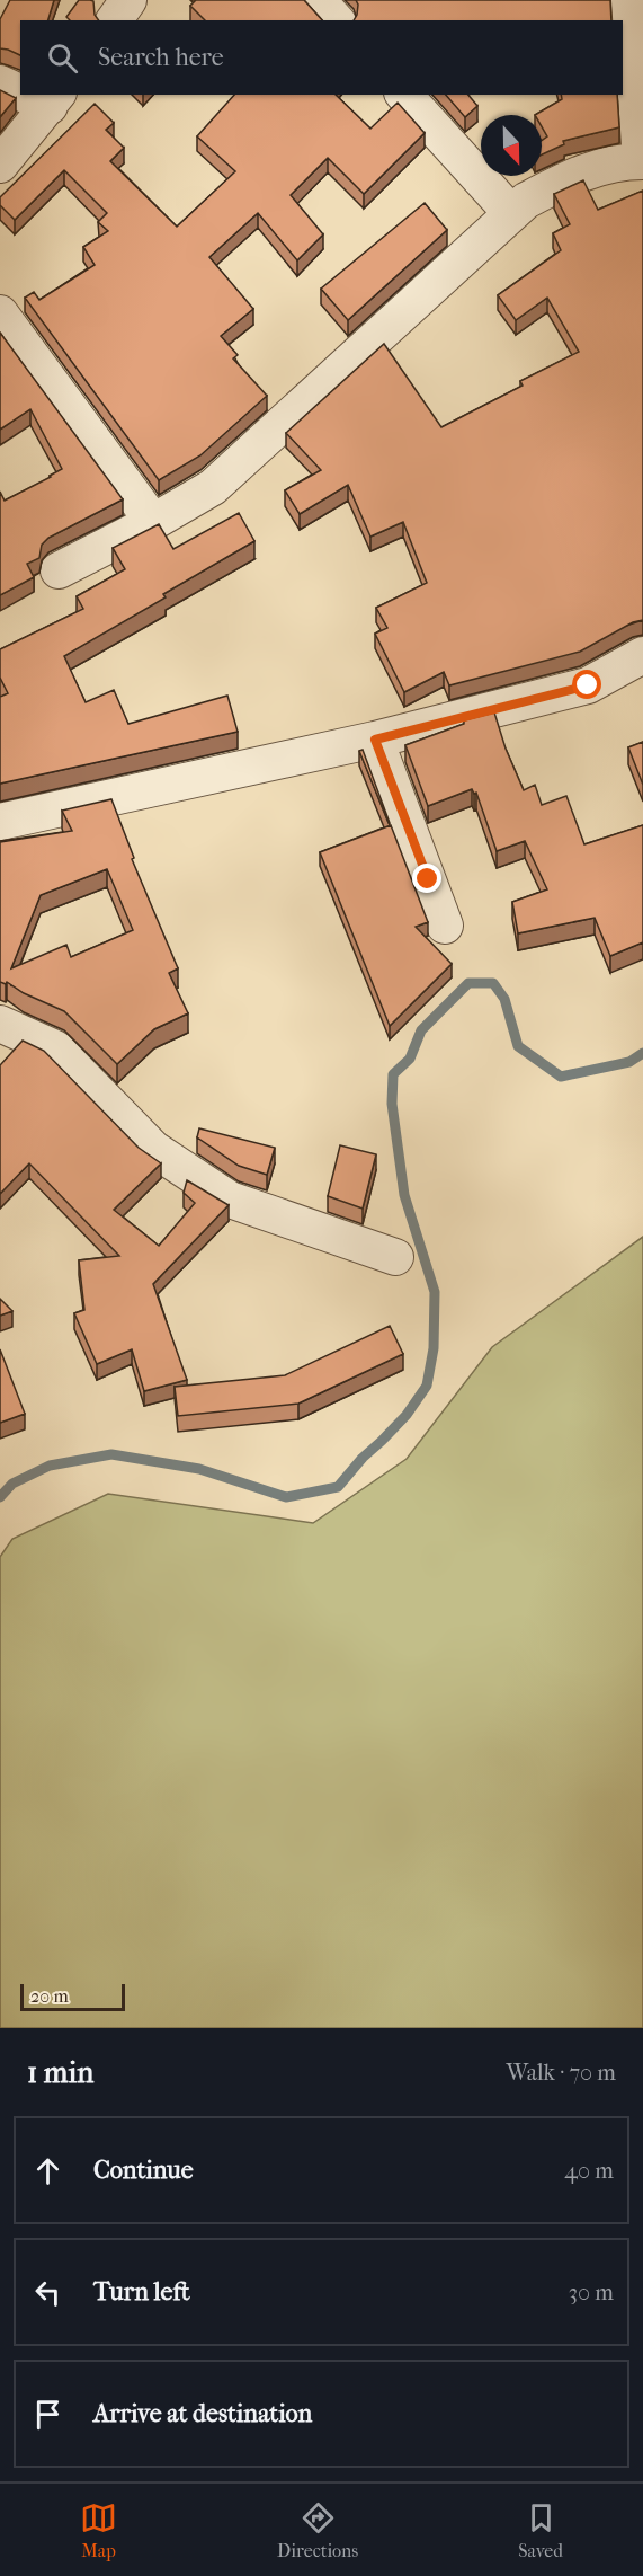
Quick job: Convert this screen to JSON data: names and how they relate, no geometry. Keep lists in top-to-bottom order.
{
  "scale_bar": "20 m",
  "north": "bottom",
  "page": {
    "search": "Search here",
    "scale": "20 m",
    "heading": ["1 min", "Walk · 70 m"],
    "list": [
      ["Continue", "40 m"],
      ["Turn left", "30 m"],
      "Arrive at destination"
    ],
    "nav": ["Map", "Directions", "Saved"]
  }
}
